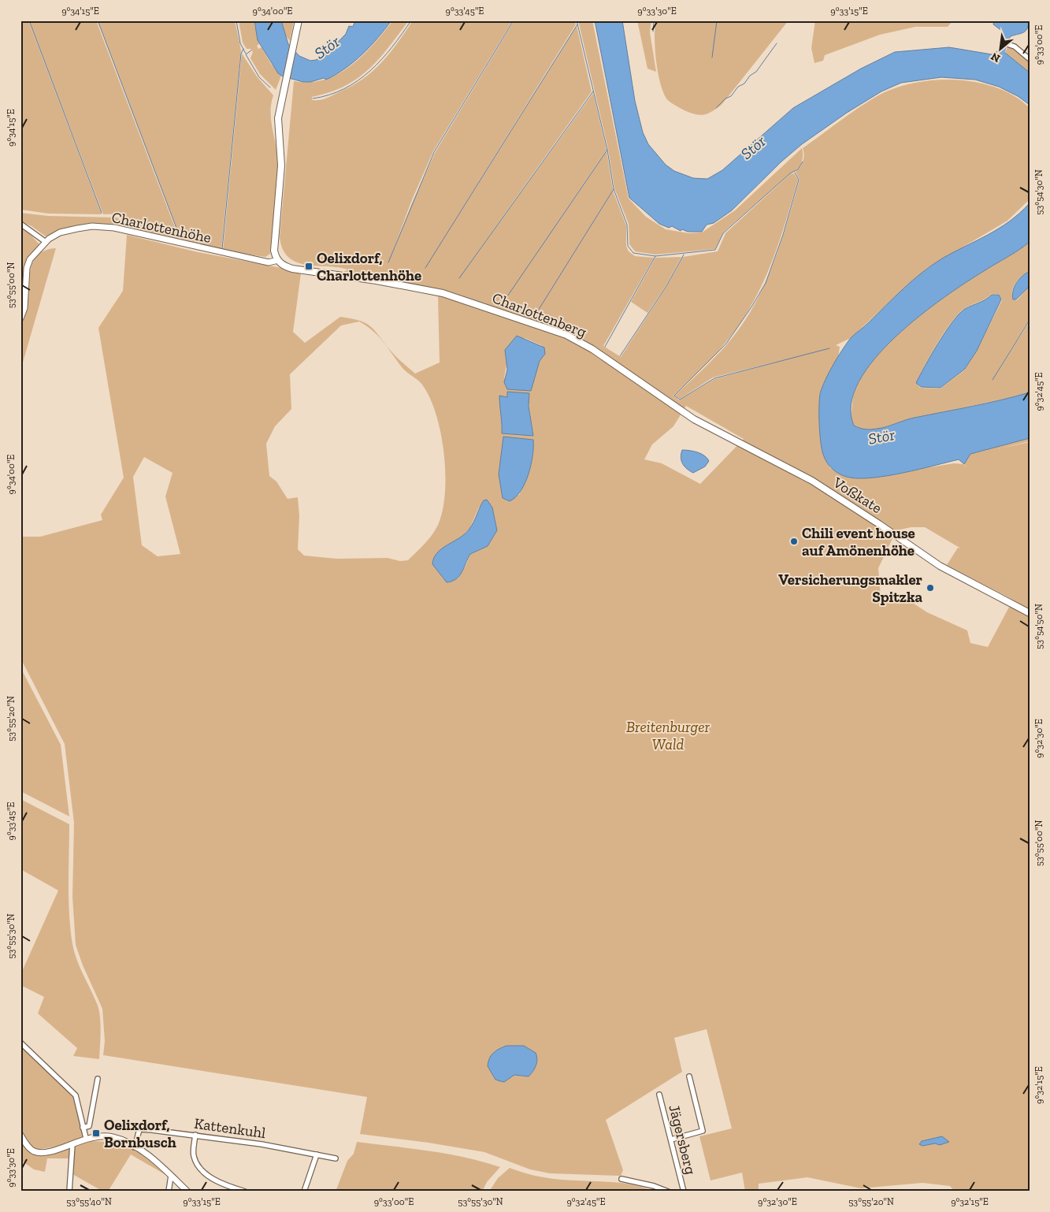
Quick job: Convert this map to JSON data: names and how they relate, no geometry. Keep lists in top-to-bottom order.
{
  "streets": {
    "main road": ["Charlottenberg", "Voßkate"],
    "street": ["Charlottenhöhe", "Kattenkuhl", "Jägersberg"]
  },
  "crossings": [
    ["Charlottenhöhe", "Charlottenberg"],
    ["Charlottenberg", "Voßkate"]
  ],
  "water": ["Stör"],
  "parks": ["Breitenburger Wald"],
  "places": {
    "transit": ["Oelixdorf, Charlottenhöhe", "Oelixdorf, Bornbusch"],
    "other": ["Chili event house auf Amönenhöhe", "Versicherungsmakler Spitzka"]
  },
  "north": "bottom left",
  "coordinates": [
    "9°34'15\"E",
    "9°34'00\"E",
    "9°33'45\"E",
    "9°33'30\"E",
    "9°33'15\"E",
    "9°33'00\"E",
    "53°54'30\"N",
    "53°55'00\"N",
    "9°32'45\"E",
    "53°54'50\"N",
    "53°55'20\"N",
    "9°32'30\"E",
    "53°55'30\"N",
    "9°32'15\"E",
    "53°55'40\"N"
  ]
}
